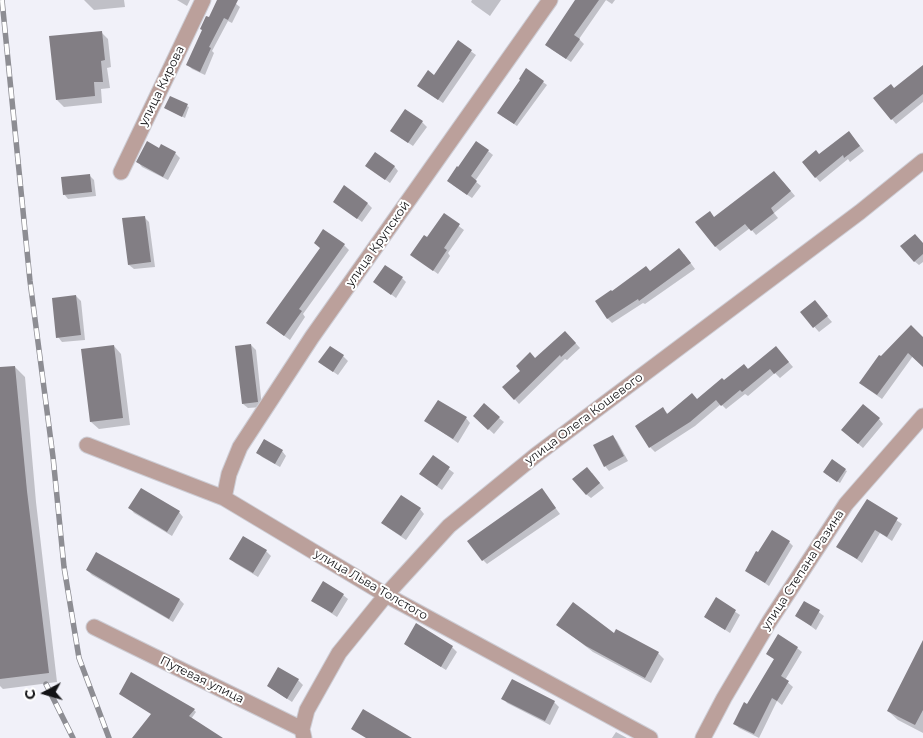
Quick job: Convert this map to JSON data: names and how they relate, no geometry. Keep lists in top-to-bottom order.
{
  "streets": {
    "street": [
      "улица Кирова",
      "улица Крупской",
      "улица Олега Кошевого",
      "улица Степана Разина",
      "улица Льва Толстого",
      "Путевая улица"
    ]
  },
  "crossings": [
    ["улица Крупской", "улица Льва Толстого"],
    ["улица Олега Кошевого", "улица Льва Толстого"],
    ["улица Олега Кошевого", "Путевая улица"]
  ],
  "north": "left"
}
